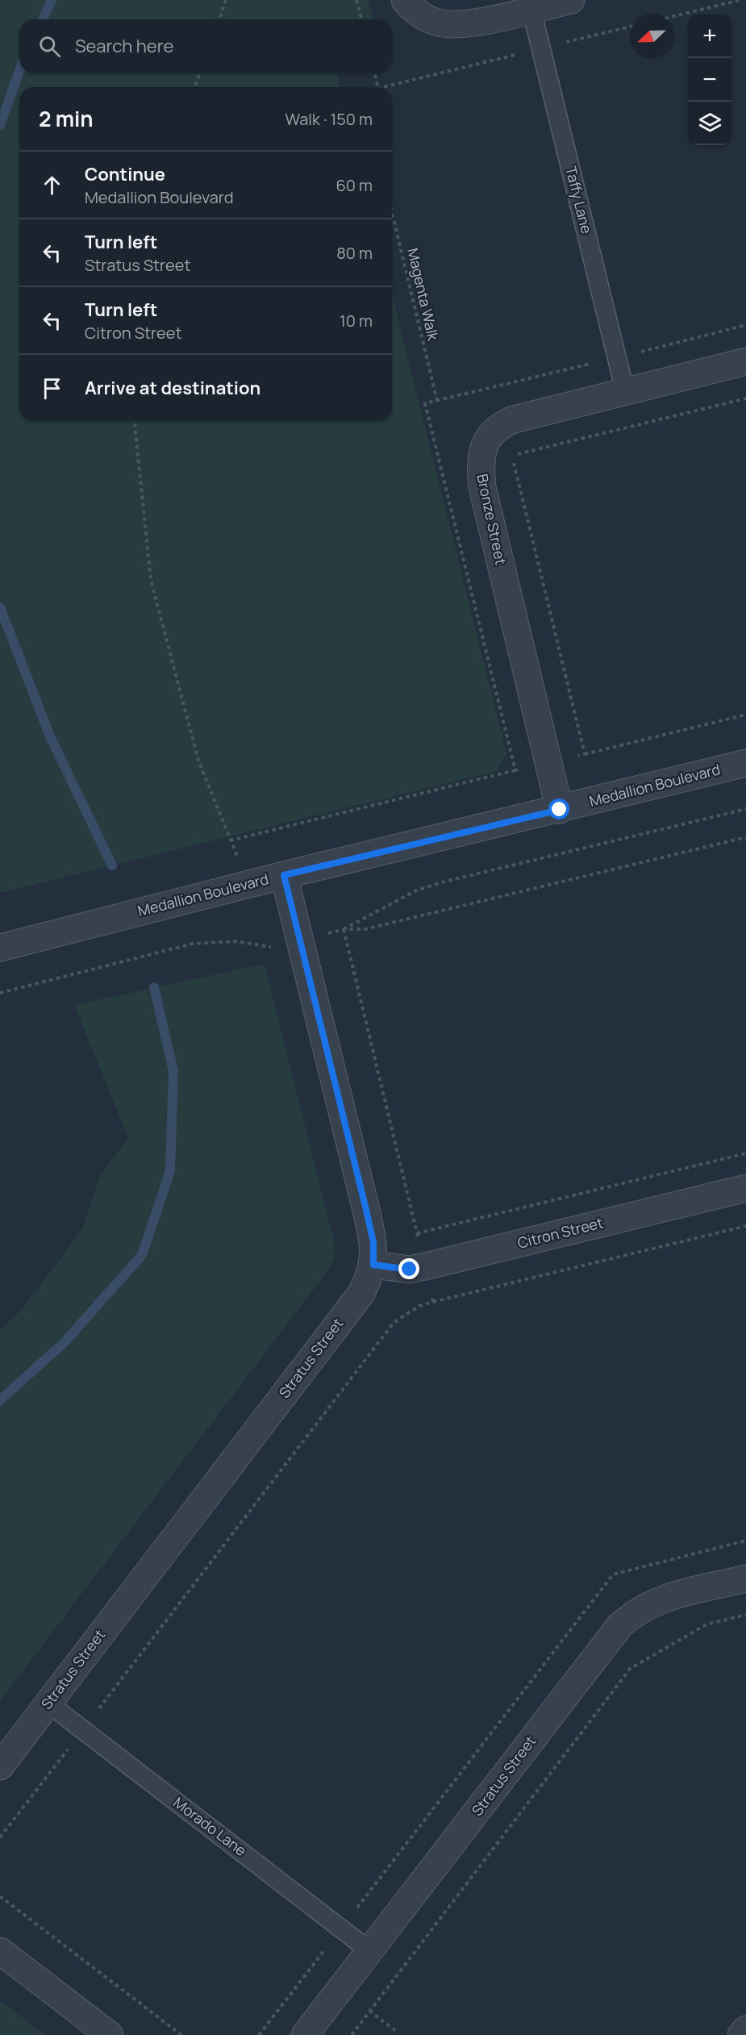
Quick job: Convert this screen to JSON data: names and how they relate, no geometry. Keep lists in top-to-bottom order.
{
  "streets": {
    "street": [
      "Bronze Street",
      "Medallion Boulevard",
      "Citron Street",
      "Stratus Street"
    ],
    "lane": ["Taffy Lane", "Morado Lane"],
    "path": ["Magenta Walk"]
  },
  "crossings": [
    ["Taffy Lane", "Bronze Street"],
    ["Bronze Street", "Medallion Boulevard"],
    ["Medallion Boulevard", "Stratus Street"],
    ["Citron Street", "Stratus Street"],
    ["Stratus Street", "Morado Lane"]
  ],
  "north": "bottom left",
  "page": {
    "map_buttons": ["+", "−"],
    "search": "Search here",
    "heading": ["2 min", "Walk · 150 m"],
    "list": [
      ["Continue", "Medallion Boulevard", "60 m"],
      ["Turn left", "Stratus Street", "80 m"],
      ["Turn left", "Citron Street", "10 m"],
      "Arrive at destination"
    ]
  }
}
